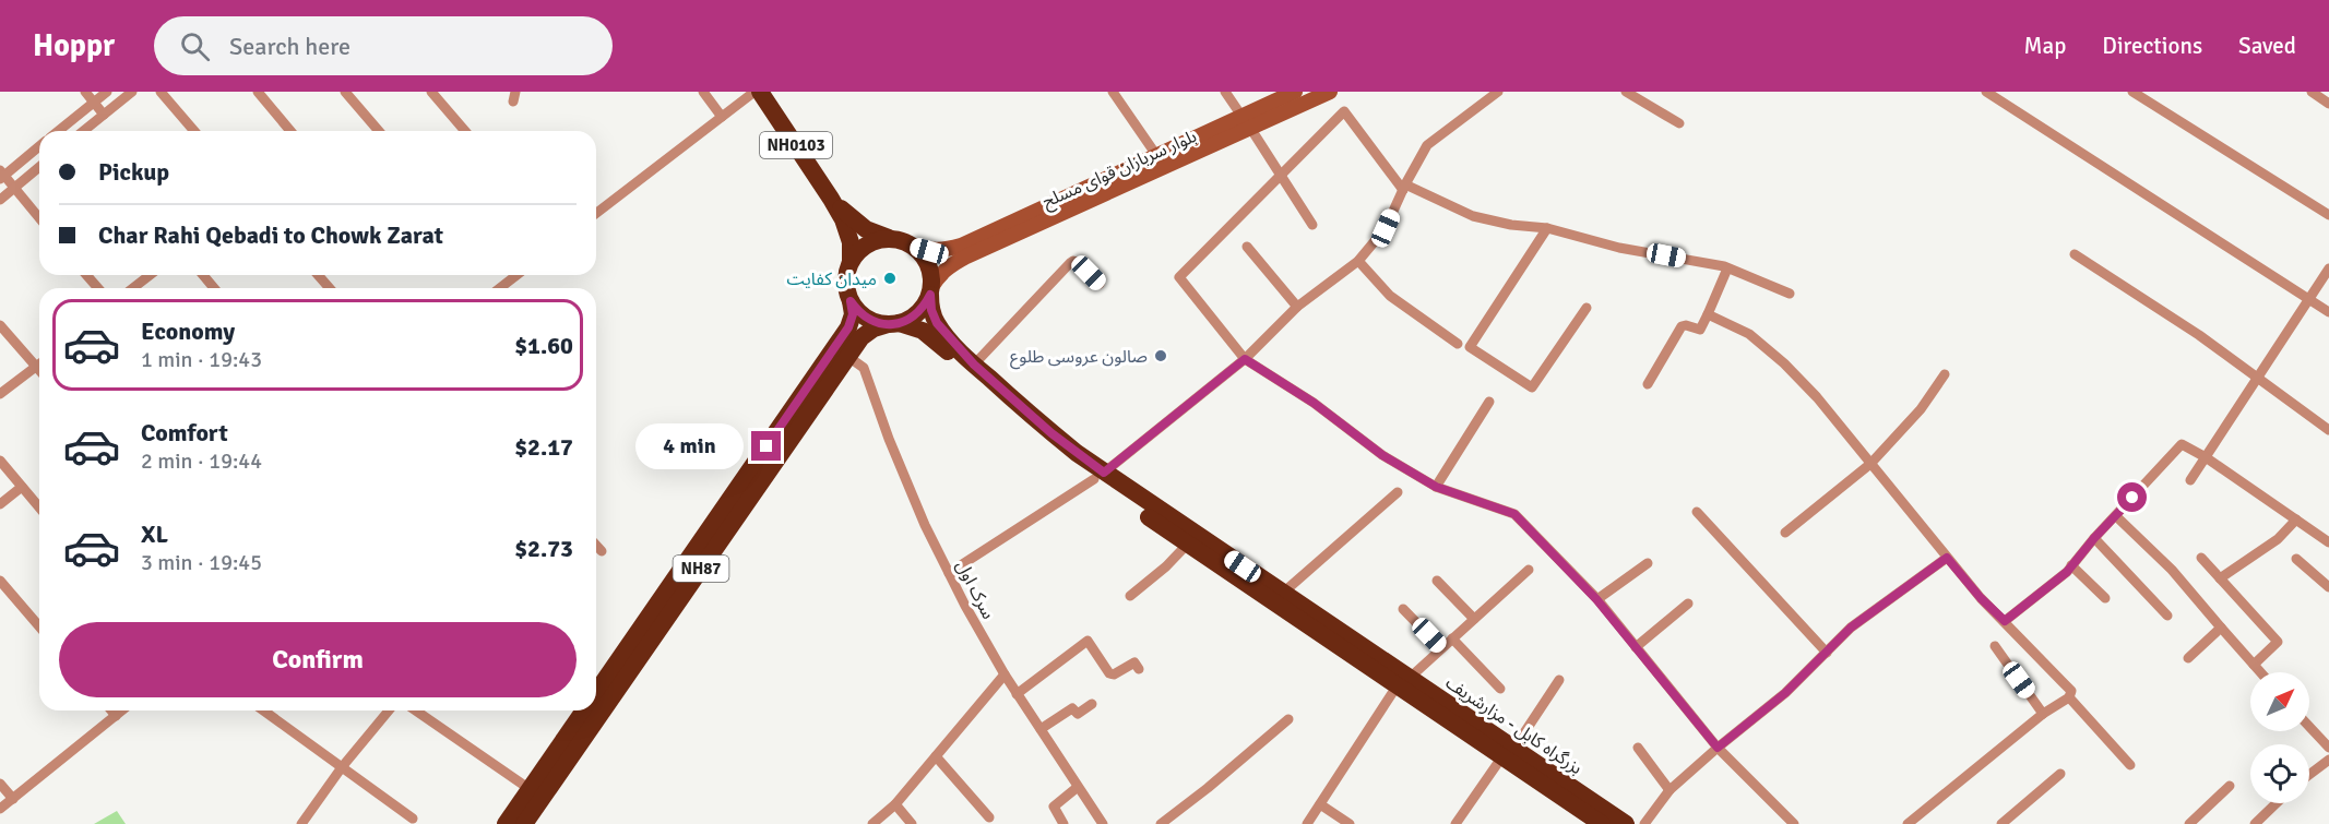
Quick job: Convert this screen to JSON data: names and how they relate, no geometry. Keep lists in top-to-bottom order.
{
  "streets": {
    "highway": ["NH0103", "NH87", "بزرگراه کابل - مزارشریف"],
    "main road": ["بلوار سربازان قوای مسلح"],
    "street": ["سرک اول"]
  },
  "crossings": [
    ["NH0103", "بلوار سربازان قوای مسلح"],
    ["NH0103", "NH87"],
    ["NH0103", "بزرگراه کابل - مزارشریف"],
    ["بلوار سربازان قوای مسلح", "NH87"],
    ["بلوار سربازان قوای مسلح", "بزرگراه کابل - مزارشریف"],
    ["NH87", "سرک اول"],
    ["NH87", "بزرگراه کابل - مزارشریف"]
  ],
  "places": ["میدان کفایت", "صالون عروسی طلوع"],
  "north": "top right",
  "page": {
    "header": "Hoppr",
    "search": "Search here",
    "nav": ["Map", "Directions", "Saved"],
    "banner": ["Pickup", "Char Rahi Qebadi to Chowk Zarat"],
    "list": [
      {
        "name": "Economy",
        "note": "1 min · 19:43",
        "value": "$1.60"
      },
      {
        "name": "Comfort",
        "note": "2 min · 19:44",
        "value": "$2.17"
      },
      {
        "name": "XL",
        "note": "3 min · 19:45",
        "value": "$2.73"
      }
    ],
    "bubble": "4 min",
    "buttons": "Confirm"
  }
}
